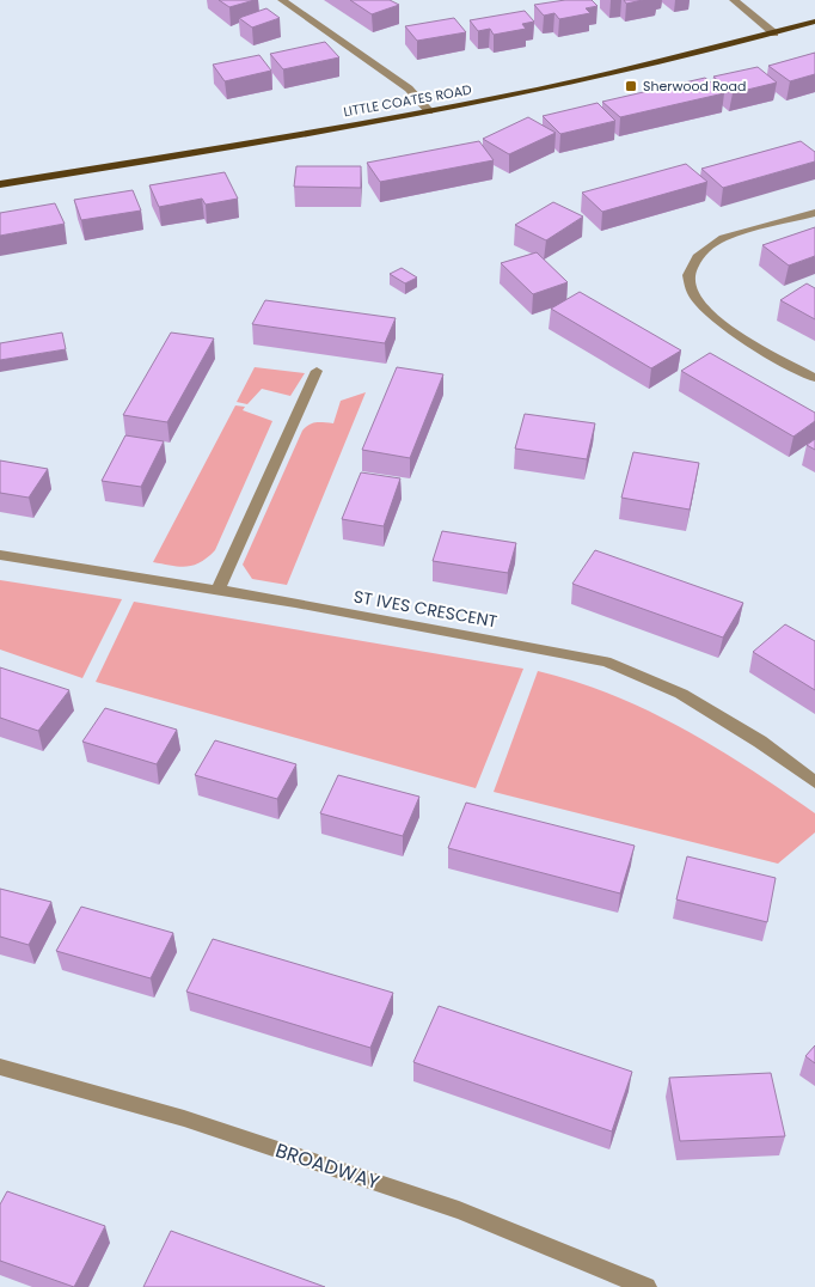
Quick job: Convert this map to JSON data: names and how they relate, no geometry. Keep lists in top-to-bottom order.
{
  "streets": {
    "main road": ["LITTLE COATES ROAD"],
    "street": ["ST IVES CRESCENT", "BROADWAY"]
  },
  "places": {
    "transit": ["Sherwood Road"]
  }
}
